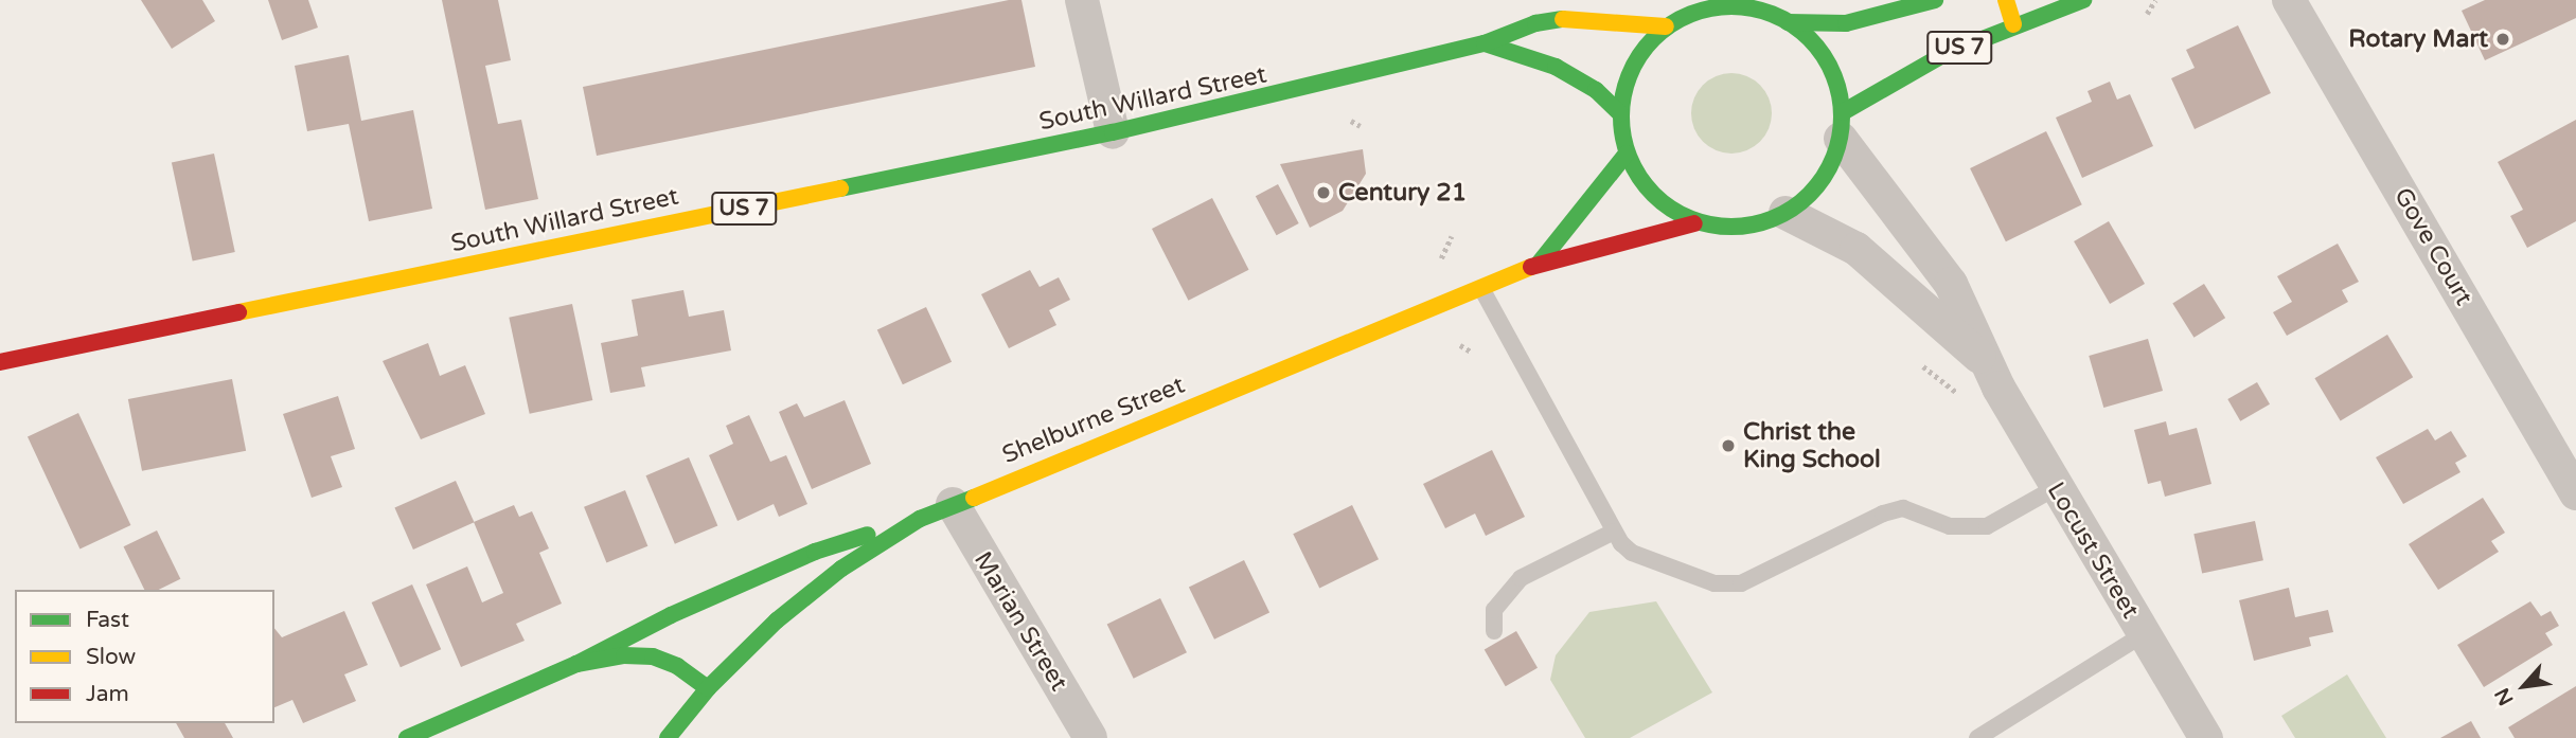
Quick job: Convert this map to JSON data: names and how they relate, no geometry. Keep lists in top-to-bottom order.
{
  "streets": {
    "main road": ["US 7", "South Willard Street", "Shelburne Street"],
    "street": ["Gove Court", "Locust Street", "Marian Street"]
  },
  "crossings": [
    ["US 7", "South Willard Street"],
    ["US 7", "Shelburne Street"],
    ["US 7", "Locust Street"],
    ["South Willard Street", "Shelburne Street"],
    ["South Willard Street", "Locust Street"],
    ["Shelburne Street", "Locust Street"],
    ["Shelburne Street", "Marian Street"]
  ],
  "places": ["Rotary Mart", "Century 21", "Christ the King School"],
  "legend": ["Fast", "Slow", "Jam"],
  "north": "bottom left"
}
